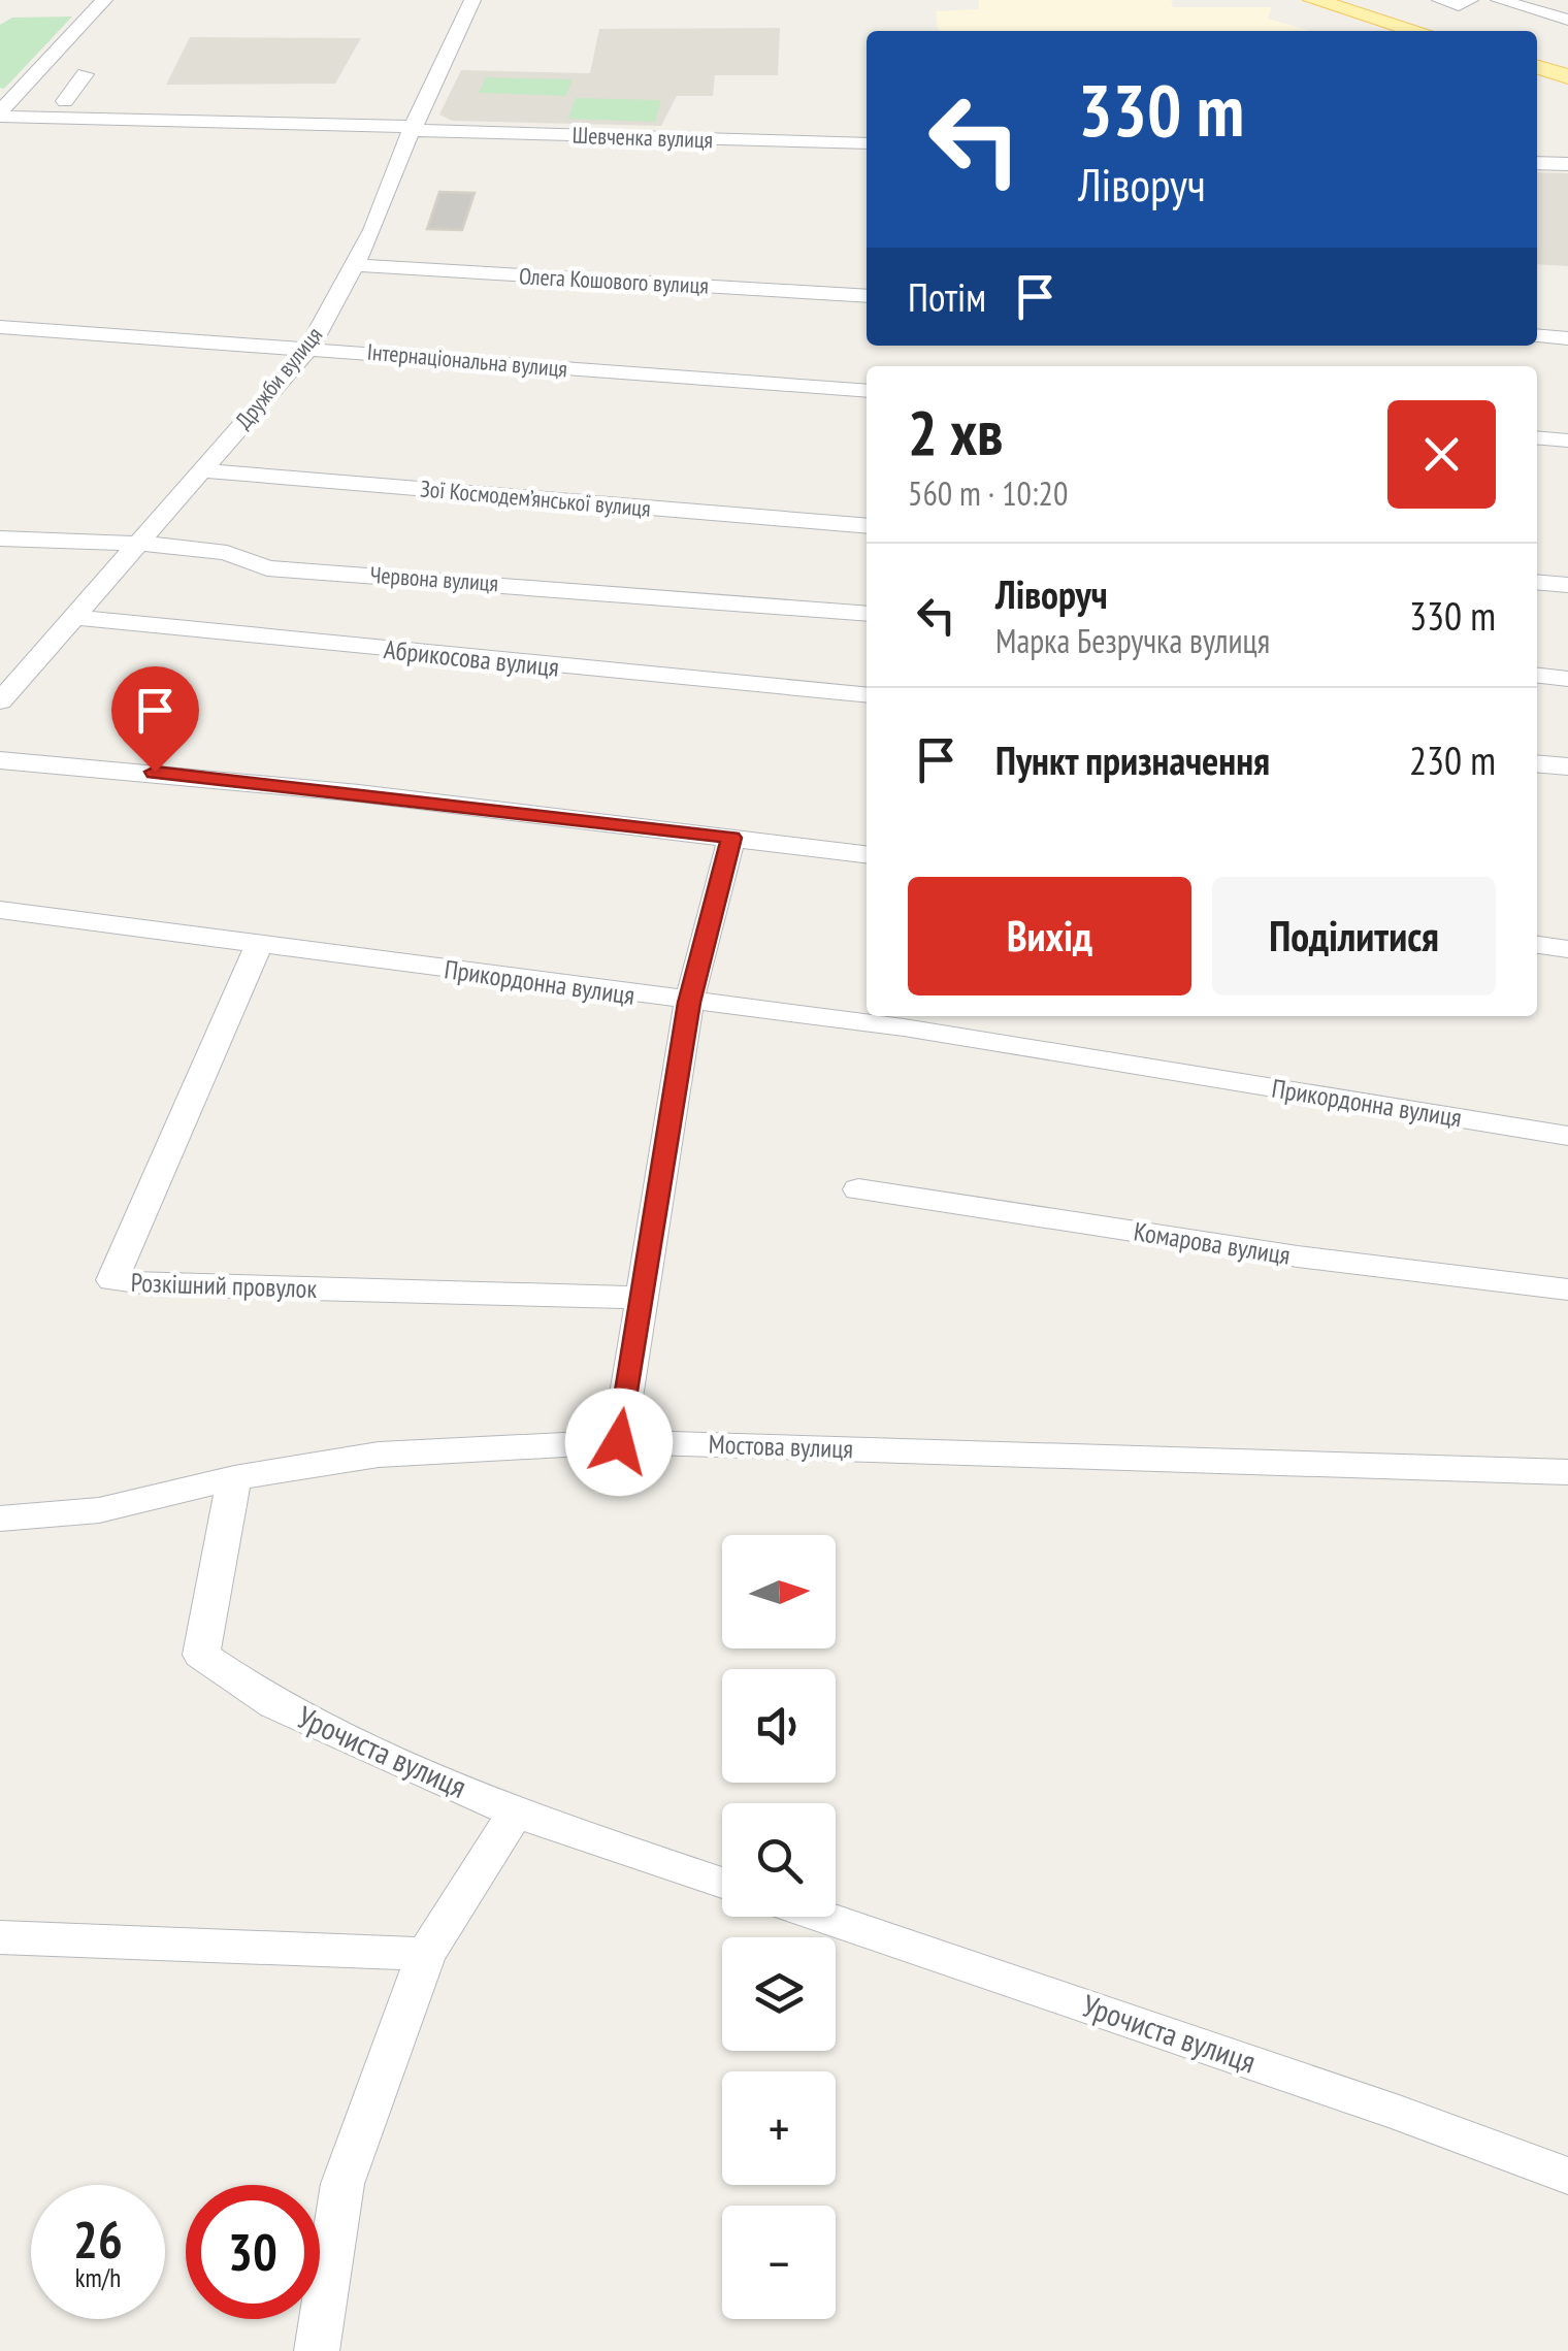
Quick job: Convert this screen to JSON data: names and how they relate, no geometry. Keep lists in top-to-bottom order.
{
  "streets": {
    "street": [
      "Шевченка вулиця",
      "Олега Кошового вулиця",
      "Інтернаціональна вулиця",
      "Дружби вулиця",
      "Зої Космодем’янської вулиця",
      "Червона вулиця",
      "Абрикосова вулиця",
      "Прикордонна вулиця",
      "Комарова вулиця",
      "Розкішний провулок",
      "Мостова вулиця",
      "Урочиста вулиця"
    ]
  },
  "crossings": [
    ["Шевченка вулиця", "Дружби вулиця"],
    ["Олега Кошового вулиця", "Дружби вулиця"],
    ["Інтернаціональна вулиця", "Дружби вулиця"],
    ["Дружби вулиця", "Зої Космодем’янської вулиця"],
    ["Дружби вулиця", "Червона вулиця"],
    ["Дружби вулиця", "Абрикосова вулиця"],
    ["Прикордонна вулиця", "Розкішний провулок"],
    ["Мостова вулиця", "Урочиста вулиця"]
  ],
  "north": "right",
  "page": {
    "turn": ["330 m", "Ліворуч"],
    "then": "Потім",
    "heading": ["2 хв", "560 m · 10:20"],
    "list": [
      {
        "name": "Ліворуч",
        "note": "Марка Безручка вулиця",
        "value": "330 m"
      },
      {
        "name": "Пункт призначення",
        "value": "230 m"
      }
    ],
    "buttons": ["Вихід", "Поділитися"],
    "map_buttons": ["+", "−"],
    "speed": "26 km/h",
    "limit": "30"
  }
}
